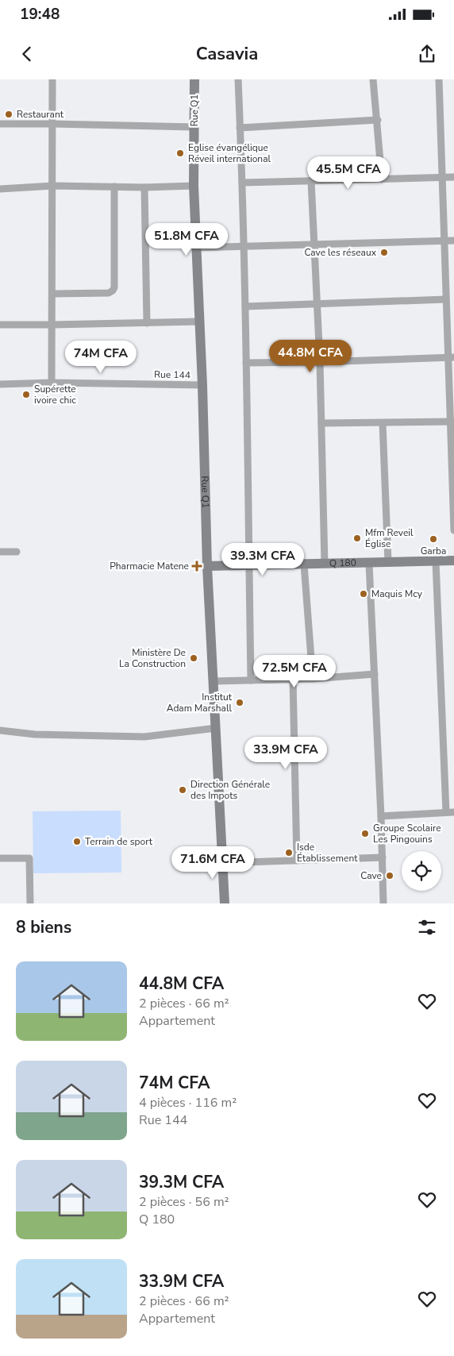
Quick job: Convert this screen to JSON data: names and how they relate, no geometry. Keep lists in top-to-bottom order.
{
  "streets": {
    "street": ["Rue Q1", "Rue 144", "Q 180"]
  },
  "crossings": [
    ["Rue Q1", "Rue 144"],
    ["Rue Q1", "Q 180"]
  ],
  "places": {
    "other": [
      "Restaurant",
      "Eglise évangélique Réveil international",
      "Cave les réseaux",
      "Supérette ivoire chic",
      "Mfm Reveil Église",
      "Garba",
      "Maquis Mcy",
      "Ministère De La Construction",
      "Institut Adam Marshall",
      "Direction Générale des Impots",
      "Groupe Scolaire Les Pingouins",
      "Terrain de sport",
      "Isde Établissement",
      "Cave"
    ],
    "health": ["Pharmacie Matene"]
  },
  "page": {
    "status": "19:48",
    "header": "Casavia",
    "price": [
      "45.5M CFA",
      "51.8M CFA",
      "44.8M CFA",
      "74M CFA",
      "39.3M CFA",
      "72.5M CFA",
      "33.9M CFA",
      "71.6M CFA"
    ],
    "heading": "8 biens",
    "list": [
      {
        "name": "44.8M CFA",
        "note": "2 pièces · 66 m² · Appartement"
      },
      {
        "name": "74M CFA",
        "note": "4 pièces · 116 m² · Rue 144"
      },
      {
        "name": "39.3M CFA",
        "note": "2 pièces · 56 m² · Q 180"
      },
      {
        "name": "33.9M CFA",
        "note": "2 pièces · 66 m² · Appartement"
      }
    ]
  }
}
